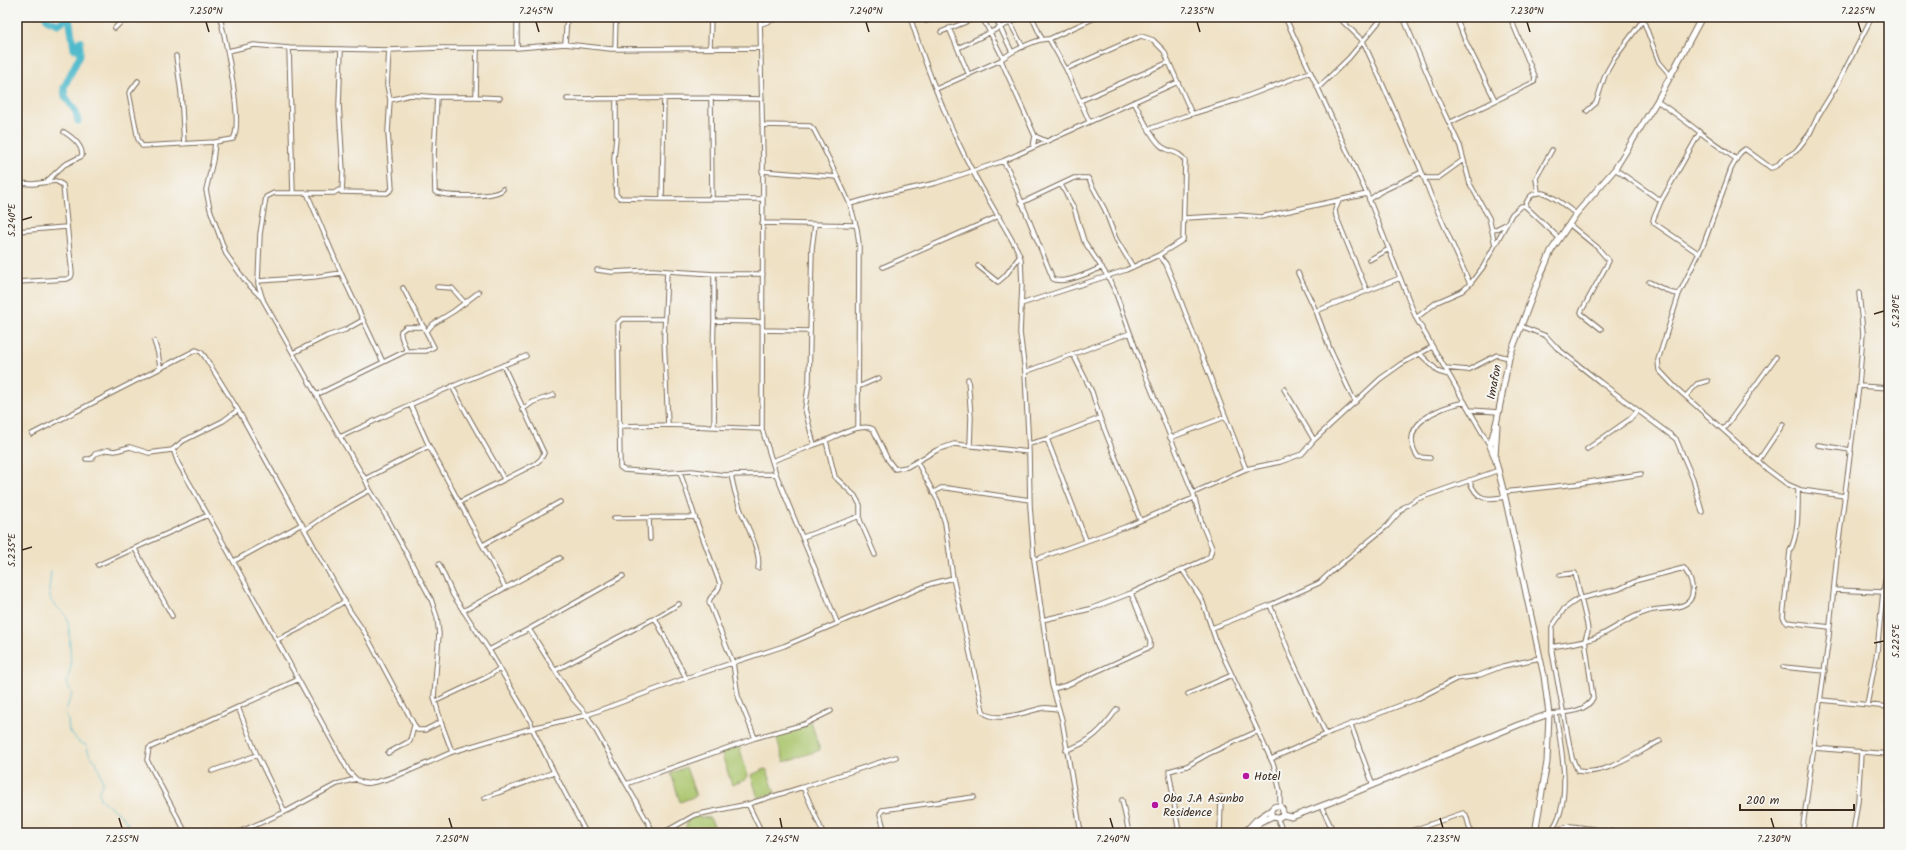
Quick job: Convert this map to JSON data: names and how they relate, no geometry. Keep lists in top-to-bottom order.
{
  "streets": {
    "street": ["Imafon"]
  },
  "places": ["Hotel", "Oba J.A Asunbo Residence"],
  "scale_bar": "200 m",
  "coordinates": [
    "7.250°N",
    "7.245°N",
    "7.240°N",
    "7.235°N",
    "7.230°N",
    "7.225°N",
    "5.240°E",
    "5.230°E",
    "5.235°E",
    "5.225°E",
    "7.255°N"
  ]
}
